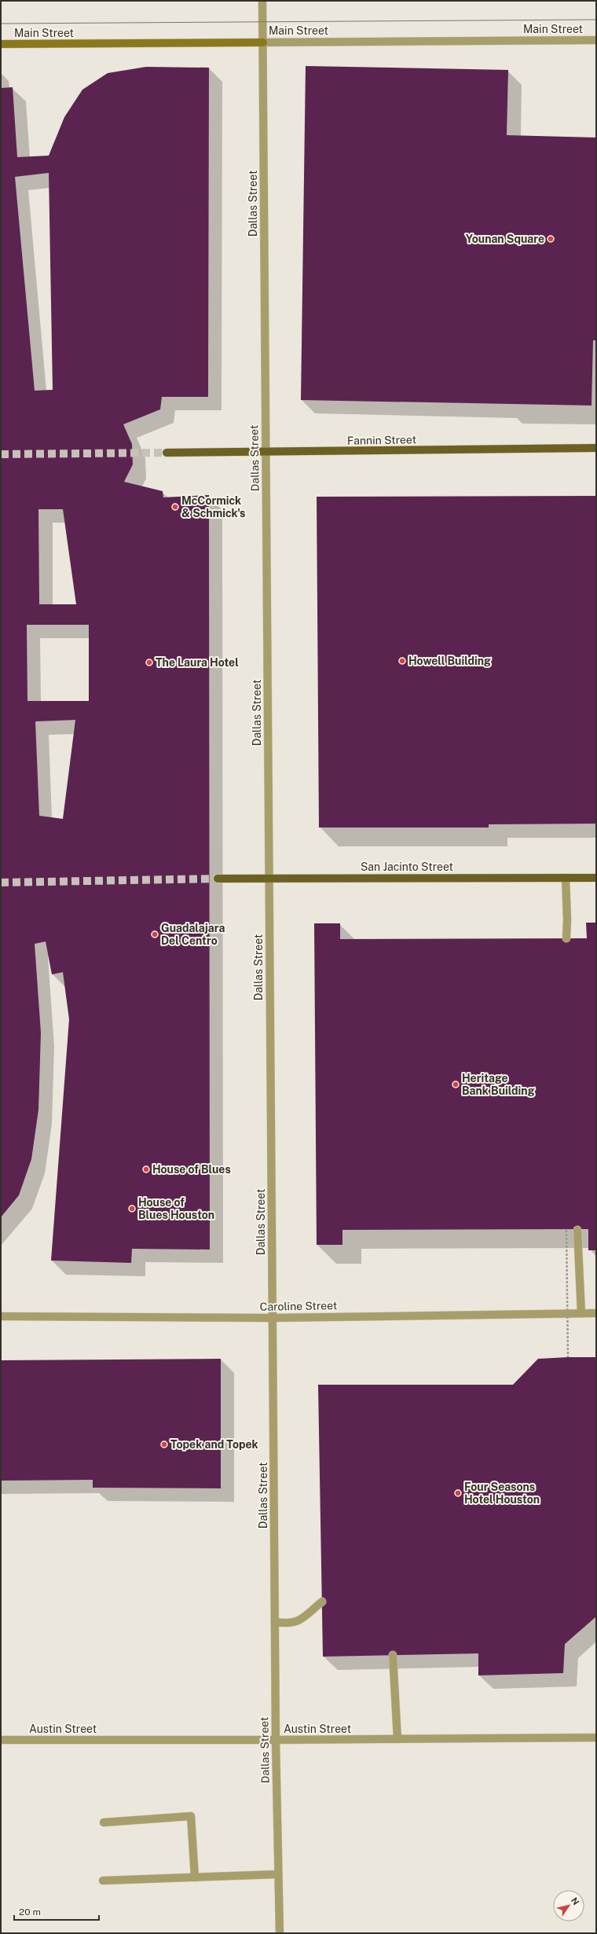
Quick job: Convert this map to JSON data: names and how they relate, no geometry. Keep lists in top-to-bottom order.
{
  "streets": {
    "main road": ["Main Street", "Fannin Street", "San Jacinto Street"],
    "street": ["Dallas Street", "Caroline Street", "Austin Street"]
  },
  "crossings": [
    ["Main Street", "Dallas Street"],
    ["Dallas Street", "Fannin Street"],
    ["Dallas Street", "San Jacinto Street"],
    ["Dallas Street", "Caroline Street"],
    ["Dallas Street", "Austin Street"]
  ],
  "places": [
    "Younan Square",
    "McCormick & Schmick's",
    "Howell Building",
    "The Laura Hotel",
    "Guadalajara Del Centro",
    "Heritage Bank Building",
    "House of Blues",
    "House of Blues Houston",
    "Topek and Topek",
    "Four Seasons Hotel Houston"
  ],
  "scale_bar": "20 m",
  "north": "top right"
}
